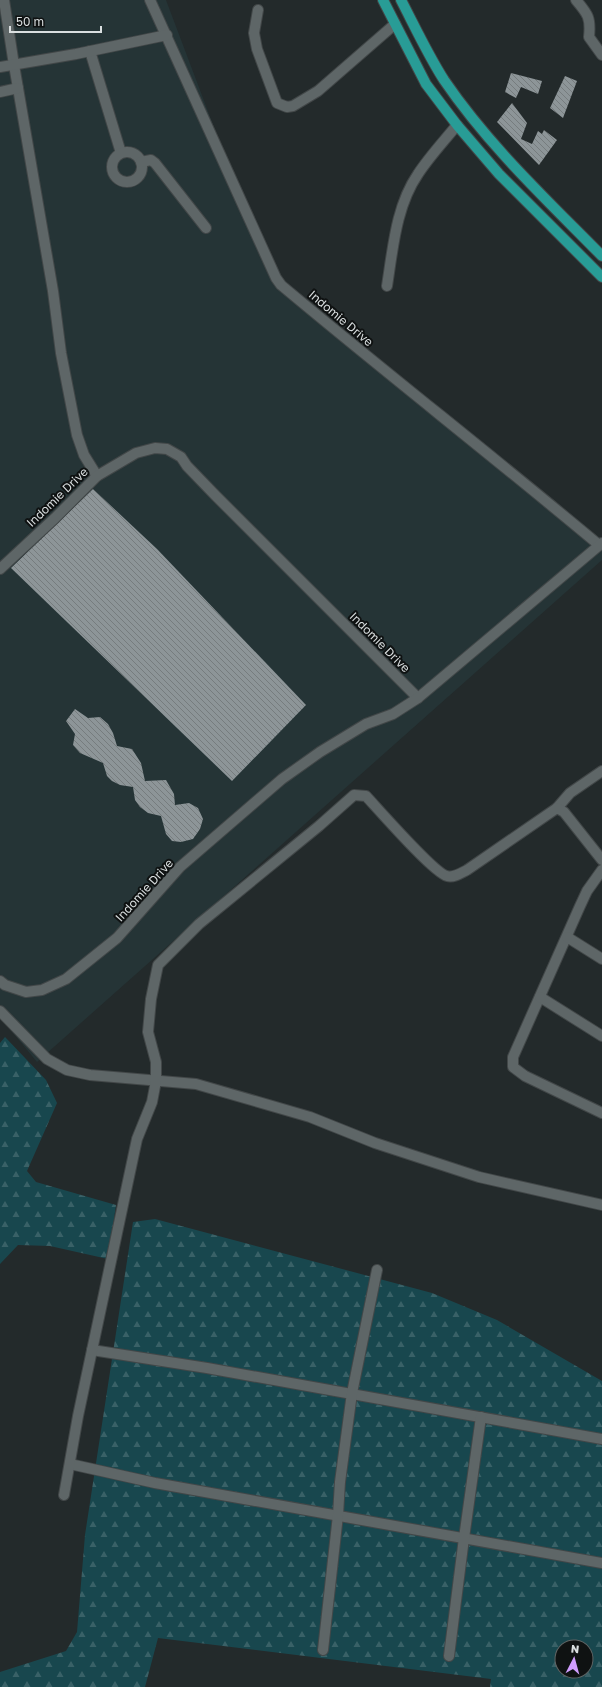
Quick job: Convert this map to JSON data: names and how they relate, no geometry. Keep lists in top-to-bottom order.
{
  "streets": {
    "street": ["Indomie Drive"]
  },
  "scale_bar": "50 m",
  "north": "top"
}
